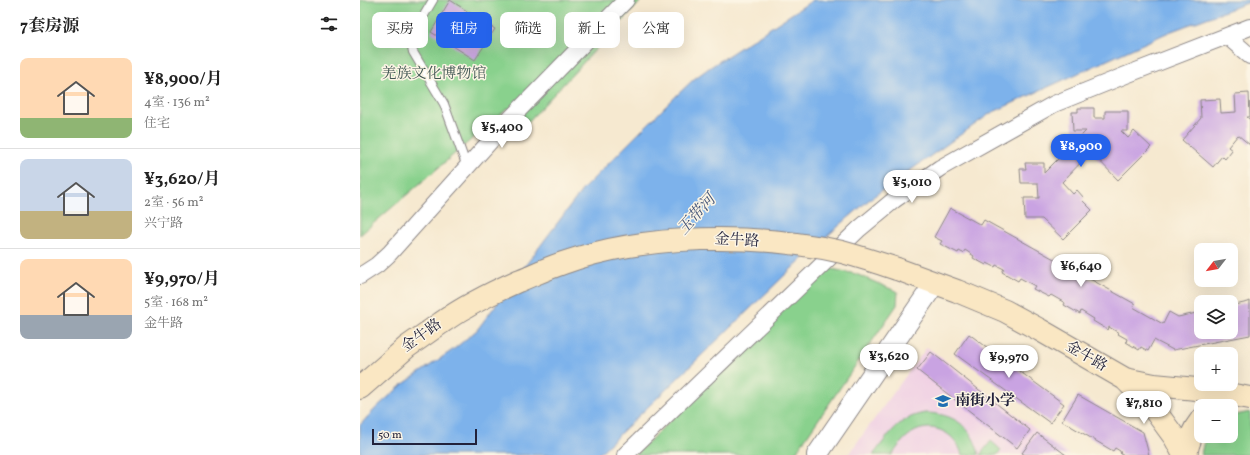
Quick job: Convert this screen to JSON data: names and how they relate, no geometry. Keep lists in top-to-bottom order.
{
  "streets": {
    "main road": ["金牛路"]
  },
  "water": ["玉带河"],
  "parks": ["羌族文化博物馆"],
  "places": {
    "school or university": ["南街小学"]
  },
  "scale_bar": "50 m",
  "north": "bottom left",
  "page": {
    "heading": "7套房源",
    "chip": [
      "买房",
      "租房",
      "筛选",
      "新上",
      "公寓"
    ],
    "list": [
      {
        "name": "¥8,900/月",
        "note": "4室 · 136 m² · 住宅"
      },
      {
        "name": "¥3,620/月",
        "note": "2室 · 56 m² · 兴宁路"
      },
      {
        "name": "¥9,970/月",
        "note": "5室 · 168 m² · 金牛路"
      }
    ],
    "price": [
      "¥5,400",
      "¥8,900",
      "¥5,010",
      "¥6,640",
      "¥3,620",
      "¥9,970",
      "¥7,810"
    ],
    "map_buttons": ["+", "−"],
    "scale": "50 m"
  }
}
